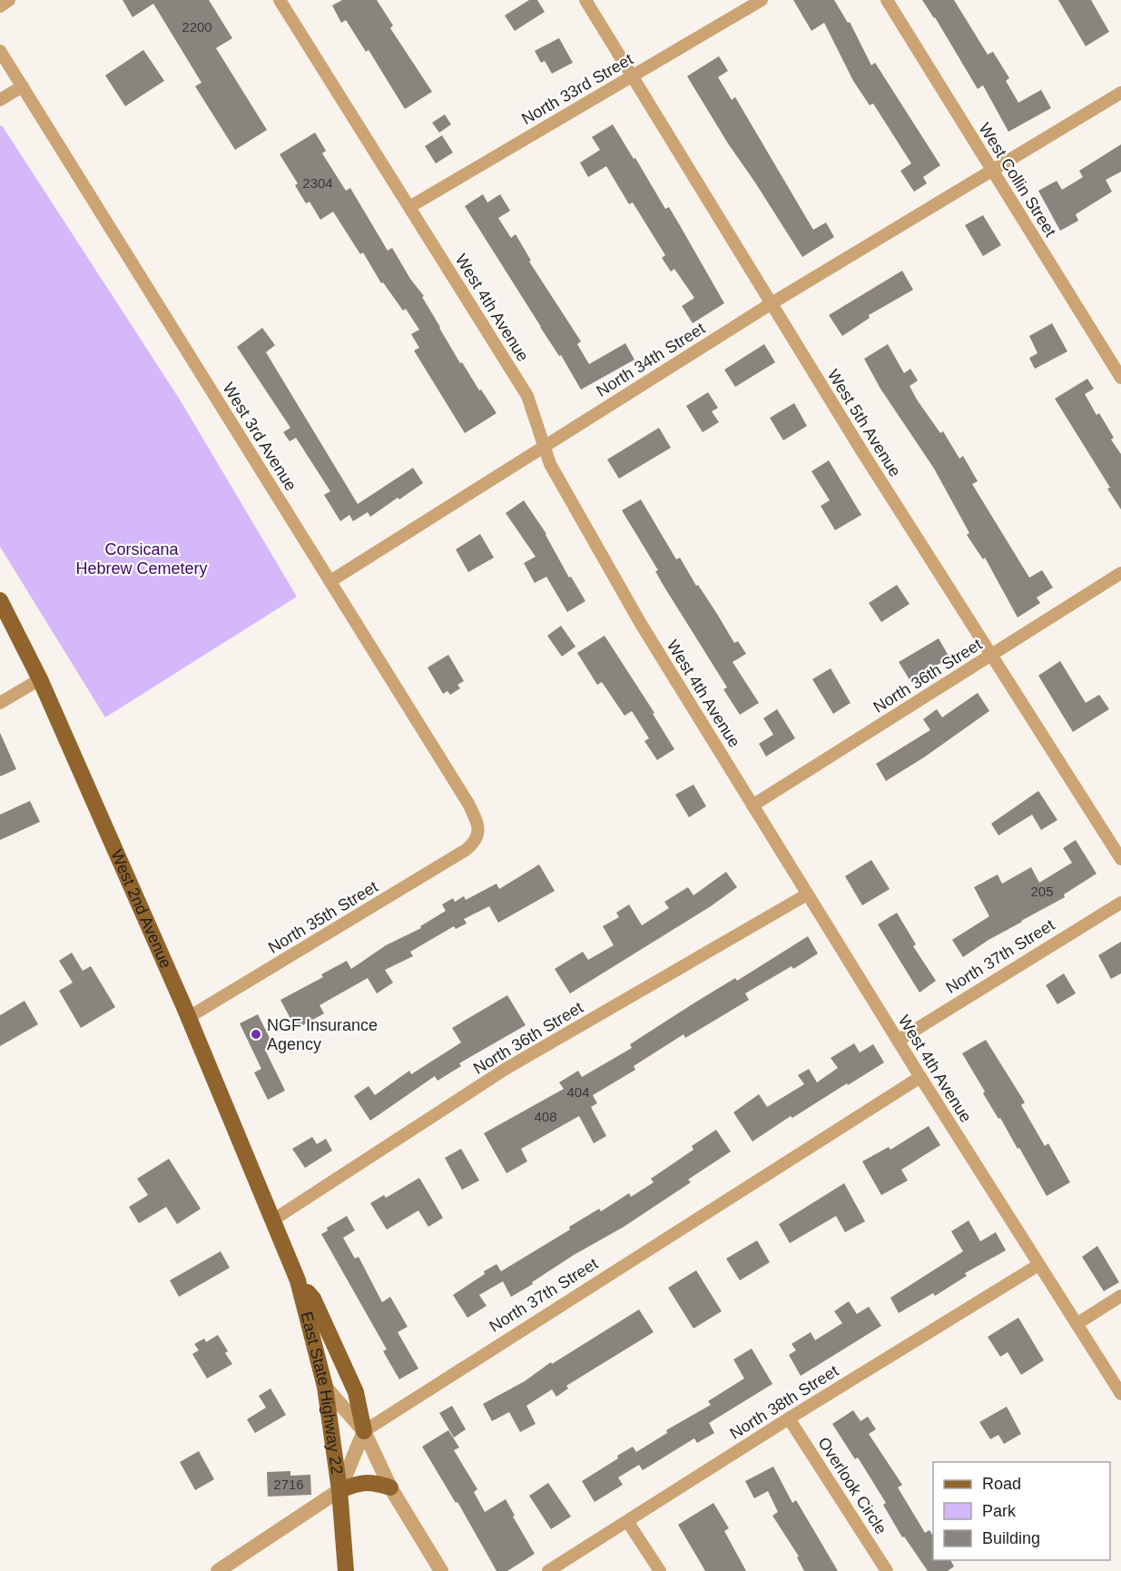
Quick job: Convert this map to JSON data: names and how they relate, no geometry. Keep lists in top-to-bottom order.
{
  "streets": {
    "main road": ["West 2nd Avenue", "East State Highway 22"],
    "street": [
      "North 33rd Street",
      "West Collin Street",
      "West 4th Avenue",
      "North 34th Street",
      "West 5th Avenue",
      "West 3rd Avenue",
      "North 36th Street",
      "North 35th Street",
      "North 37th Street",
      "North 38th Street",
      "Overlook Circle"
    ]
  },
  "crossings": [
    ["North 33rd Street", "West 4th Avenue"],
    ["North 33rd Street", "West 5th Avenue"],
    ["West Collin Street", "North 34th Street"],
    ["West 4th Avenue", "North 34th Street"],
    ["West 4th Avenue", "North 36th Street"],
    ["West 4th Avenue", "North 37th Street"],
    ["West 4th Avenue", "North 38th Street"],
    ["North 34th Street", "West 5th Avenue"],
    ["North 34th Street", "West 3rd Avenue"],
    ["West 5th Avenue", "North 36th Street"],
    ["West 3rd Avenue", "North 35th Street"],
    ["North 36th Street", "West 2nd Avenue"],
    ["North 36th Street", "East State Highway 22"],
    ["West 2nd Avenue", "North 35th Street"],
    ["West 2nd Avenue", "East State Highway 22"],
    ["North 38th Street", "Overlook Circle"]
  ],
  "parks": ["Corsicana Hebrew Cemetery"],
  "places": ["NGF Insurance Agency"],
  "house_numbers": [
    "2200",
    "2304",
    "205",
    "404",
    "408",
    "2716"
  ],
  "legend": ["Road", "Park", "Building"]
}
